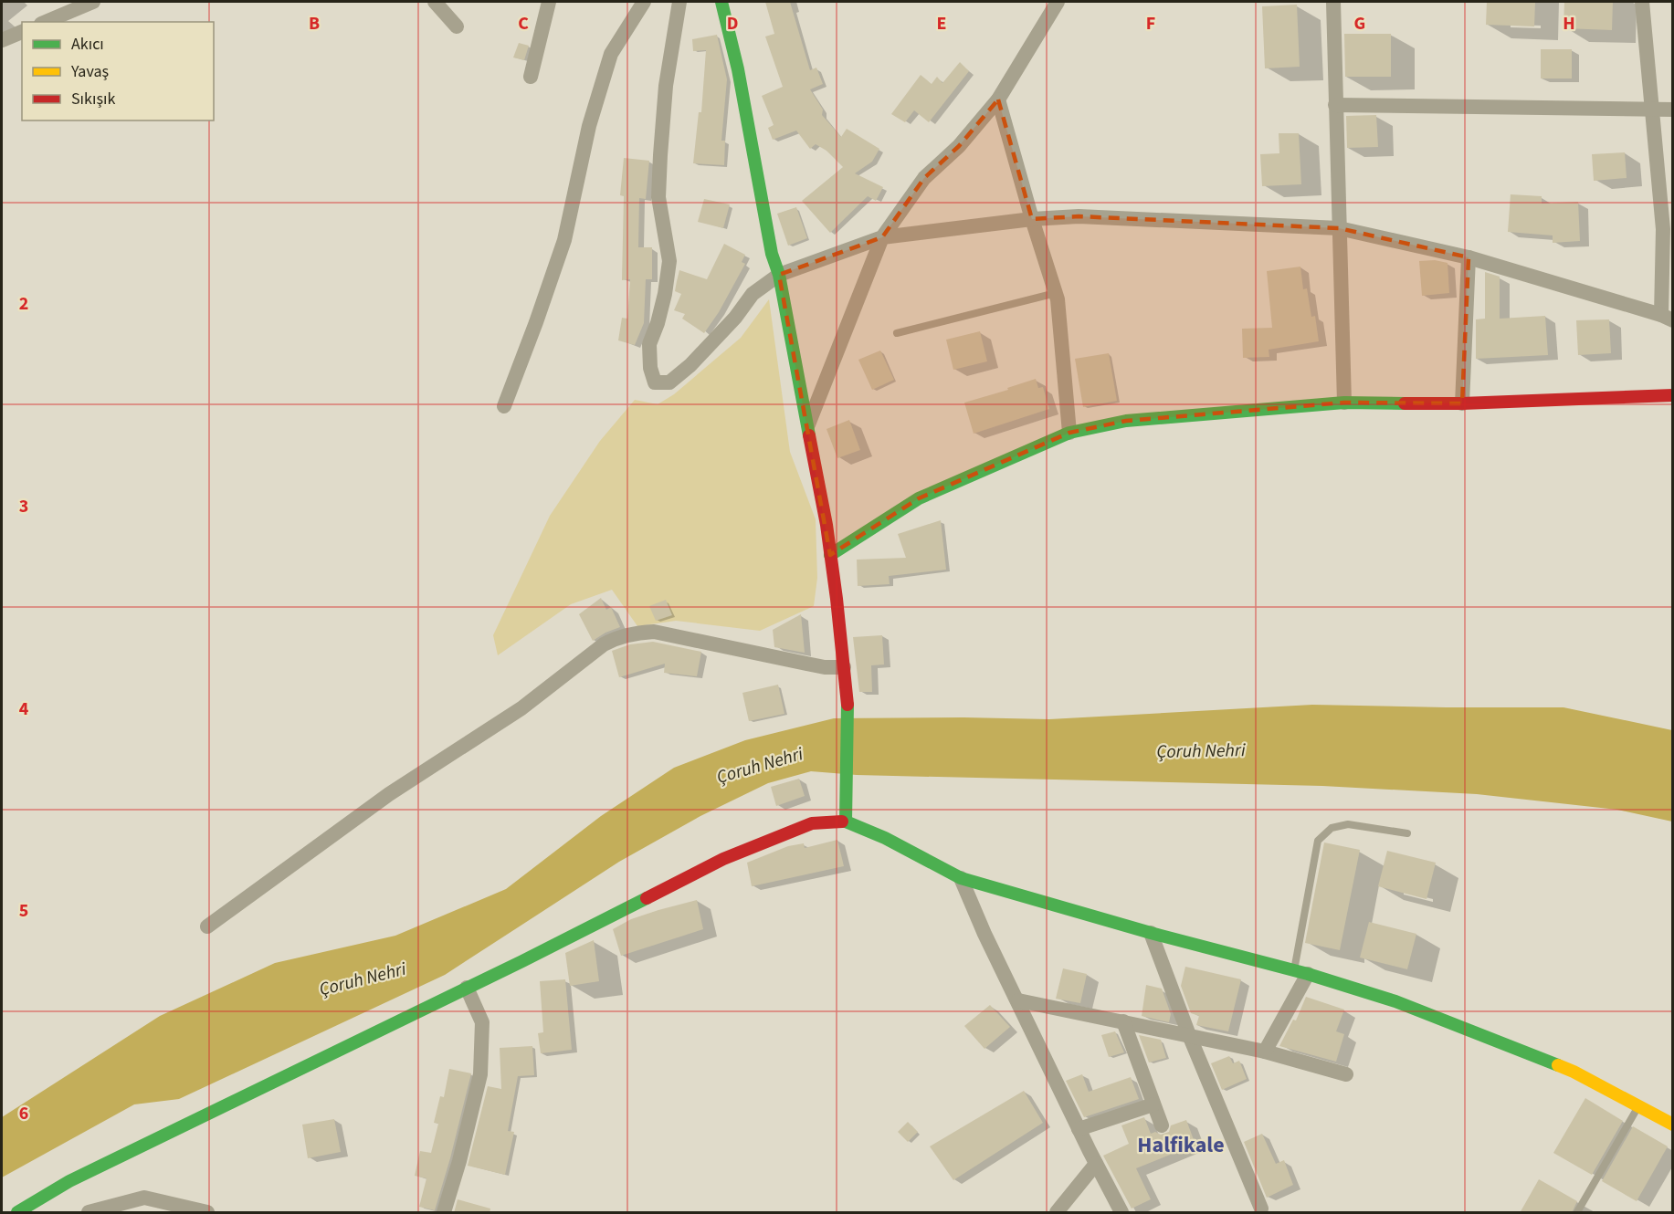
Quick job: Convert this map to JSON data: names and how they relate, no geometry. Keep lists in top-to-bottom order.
{
  "districts": ["Halfikale"],
  "water": ["Çoruh Nehri"],
  "legend": ["Akıcı", "Yavaş", "Sıkışık"],
  "grid": {
    "columns": [
      "B",
      "C",
      "D",
      "E",
      "F",
      "G",
      "H"
    ],
    "rows": [
      "2",
      "3",
      "4",
      "5",
      "6"
    ]
  }
}
